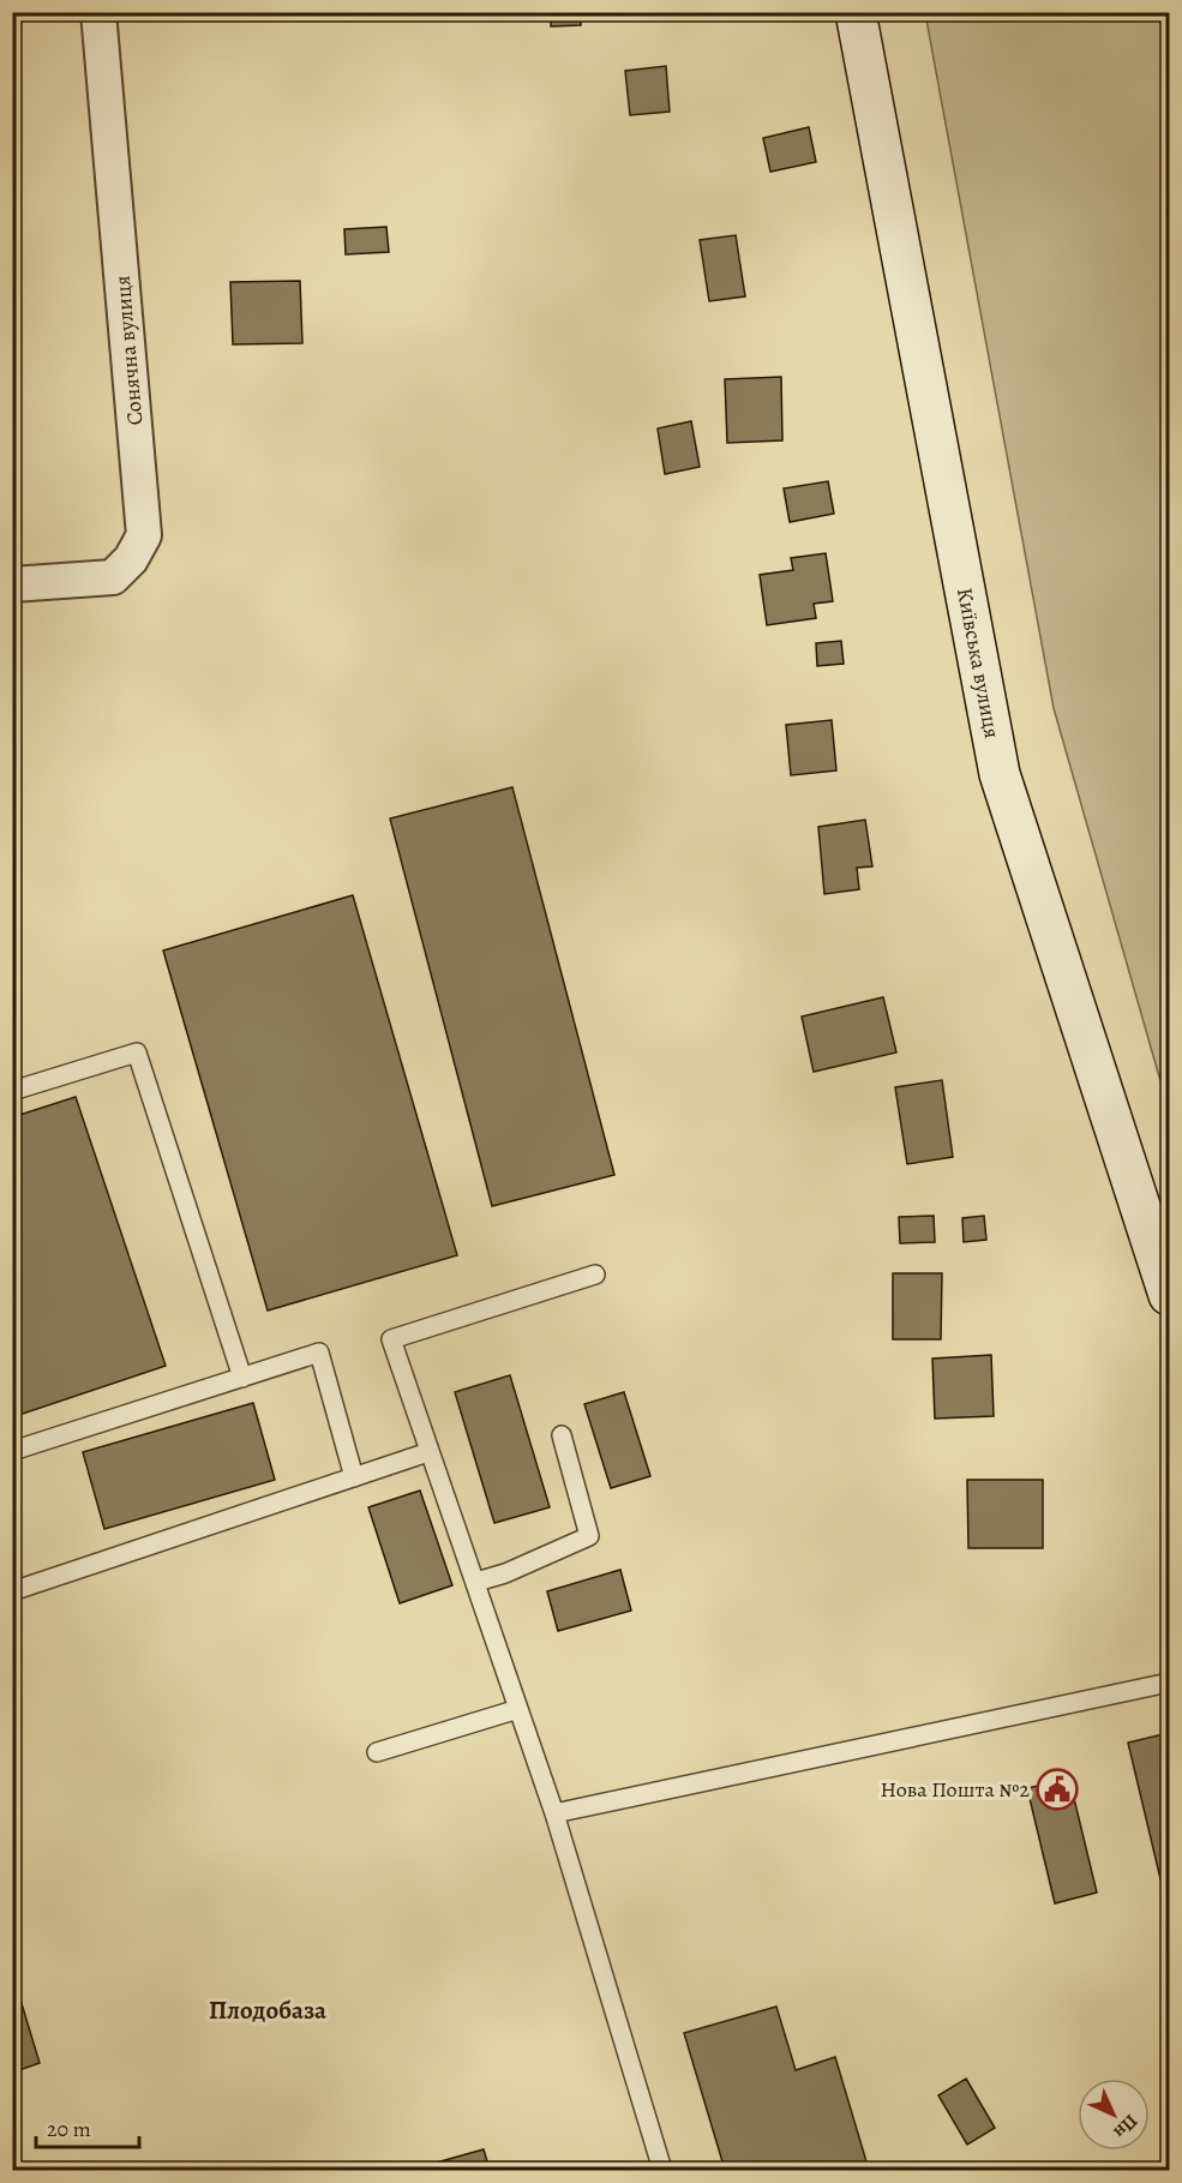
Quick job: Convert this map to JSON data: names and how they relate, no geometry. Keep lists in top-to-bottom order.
{
  "streets": {
    "main road": ["Київська вулиця"],
    "street": ["Сонячна вулиця"]
  },
  "districts": ["Плодобаза"],
  "places": {
    "public building": ["Нова Пошта №2"]
  },
  "scale_bar": "20 m",
  "north": "bottom right"
}
